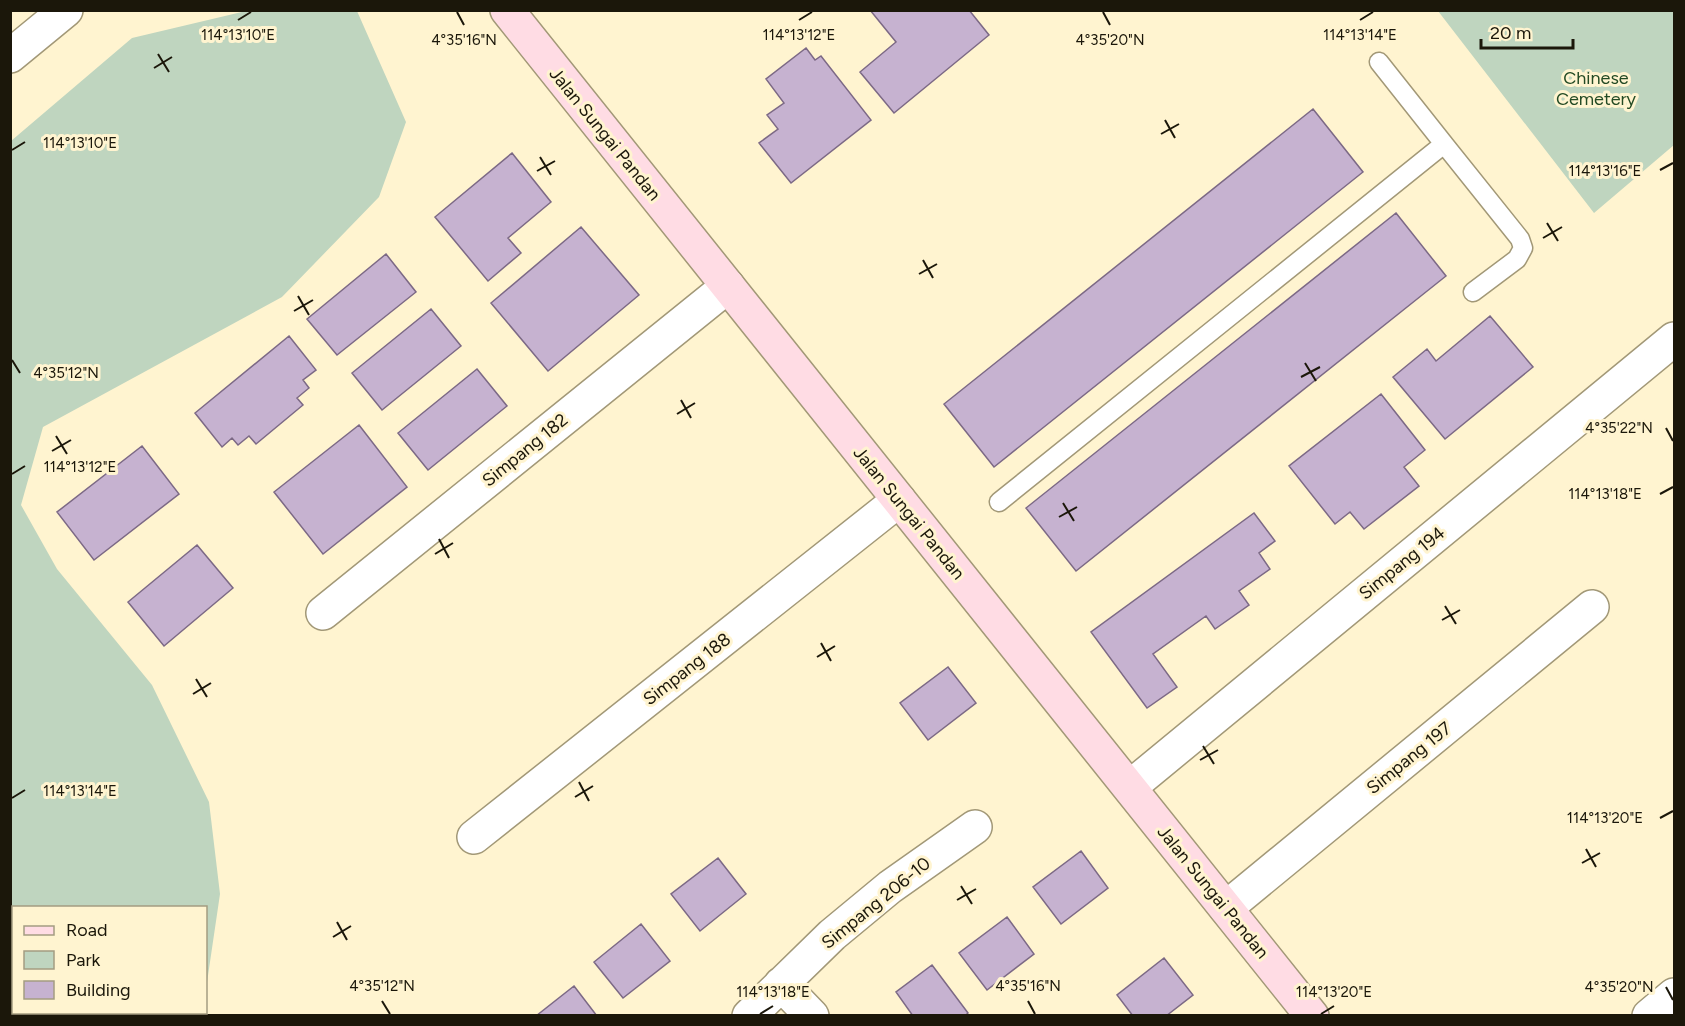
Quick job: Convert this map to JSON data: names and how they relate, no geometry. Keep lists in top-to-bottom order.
{
  "streets": {
    "street": [
      "Jalan Sungai Pandan",
      "Simpang 182",
      "Simpang 194",
      "Simpang 188",
      "Simpang 197",
      "Simpang 206-10"
    ]
  },
  "crossings": [
    ["Jalan Sungai Pandan", "Simpang 182"],
    ["Jalan Sungai Pandan", "Simpang 194"],
    ["Jalan Sungai Pandan", "Simpang 188"],
    ["Jalan Sungai Pandan", "Simpang 197"]
  ],
  "parks": ["Chinese Cemetery"],
  "legend": ["Road", "Park", "Building"],
  "scale_bar": "20 m",
  "coordinates": [
    "114°13'10\"E",
    "114°13'12\"E",
    "114°13'14\"E",
    "4°35'16\"N",
    "4°35'20\"N",
    "114°13'16\"E",
    "4°35'12\"N",
    "4°35'22\"N",
    "114°13'18\"E",
    "114°13'20\"E"
  ]
}
